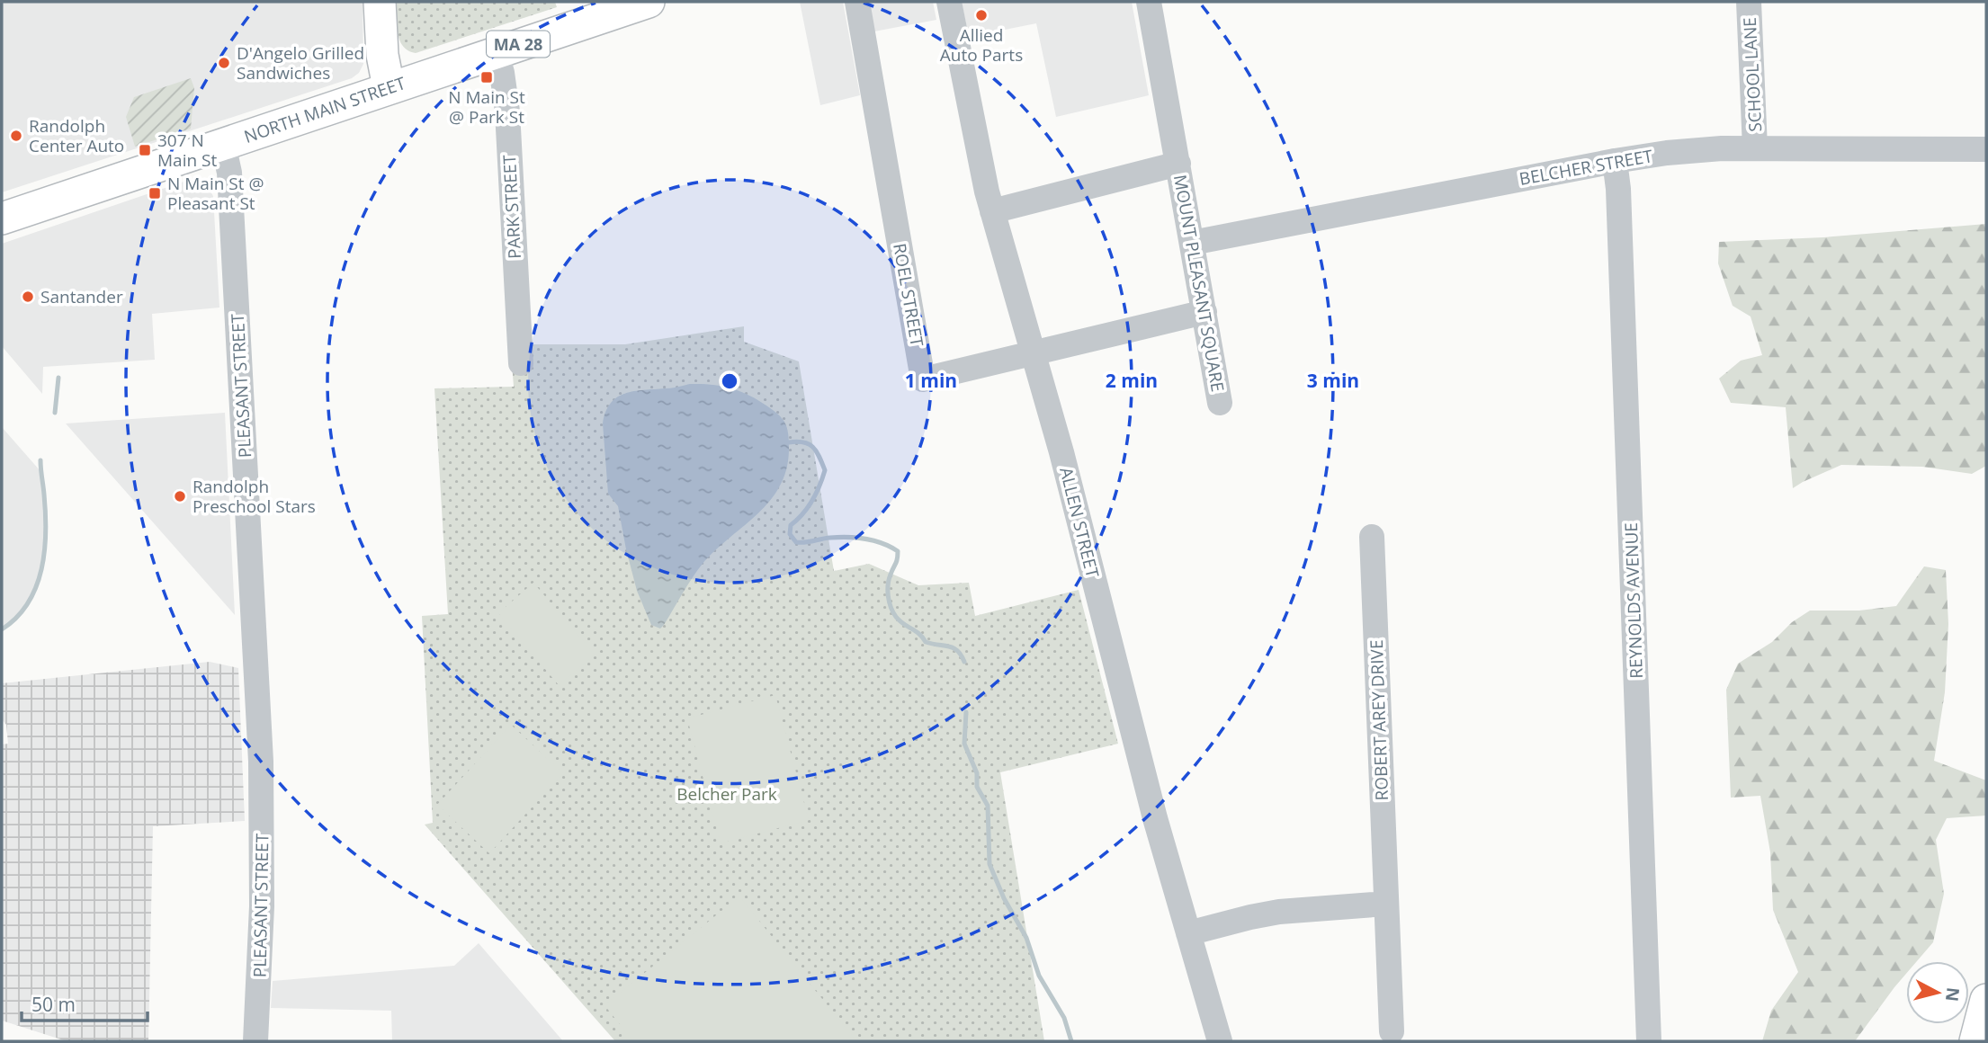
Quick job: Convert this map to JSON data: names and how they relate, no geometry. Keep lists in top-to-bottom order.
{
  "streets": {
    "main road": ["MA 28", "NORTH MAIN STREET"],
    "street": [
      "SCHOOL LANE",
      "BELCHER STREET",
      "PARK STREET",
      "MOUNT PLEASANT SQUARE",
      "ROEL STREET",
      "PLEASANT STREET",
      "ALLEN STREET",
      "REYNOLDS AVENUE",
      "ROBERT AREY DRIVE"
    ]
  },
  "crossings": [
    ["SCHOOL LANE", "BELCHER STREET"],
    ["NORTH MAIN STREET", "PARK STREET"],
    ["NORTH MAIN STREET", "PLEASANT STREET"],
    ["BELCHER STREET", "MOUNT PLEASANT SQUARE"],
    ["BELCHER STREET", "REYNOLDS AVENUE"],
    ["MOUNT PLEASANT SQUARE", "ROEL STREET"],
    ["MOUNT PLEASANT SQUARE", "ALLEN STREET"],
    ["ROEL STREET", "ALLEN STREET"]
  ],
  "parks": ["Belcher Park"],
  "places": {
    "other": [
      "Allied Auto Parts",
      "D'Angelo Grilled Sandwiches",
      "Randolph Center Auto",
      "Santander",
      "Randolph Preschool Stars"
    ],
    "transit": ["N Main St @ Park St", "307 N Main St", "N Main St @ Pleasant St"]
  },
  "scale_bar": "50 m",
  "north": "right",
  "rings": ["1 min", "2 min", "3 min"]
}
